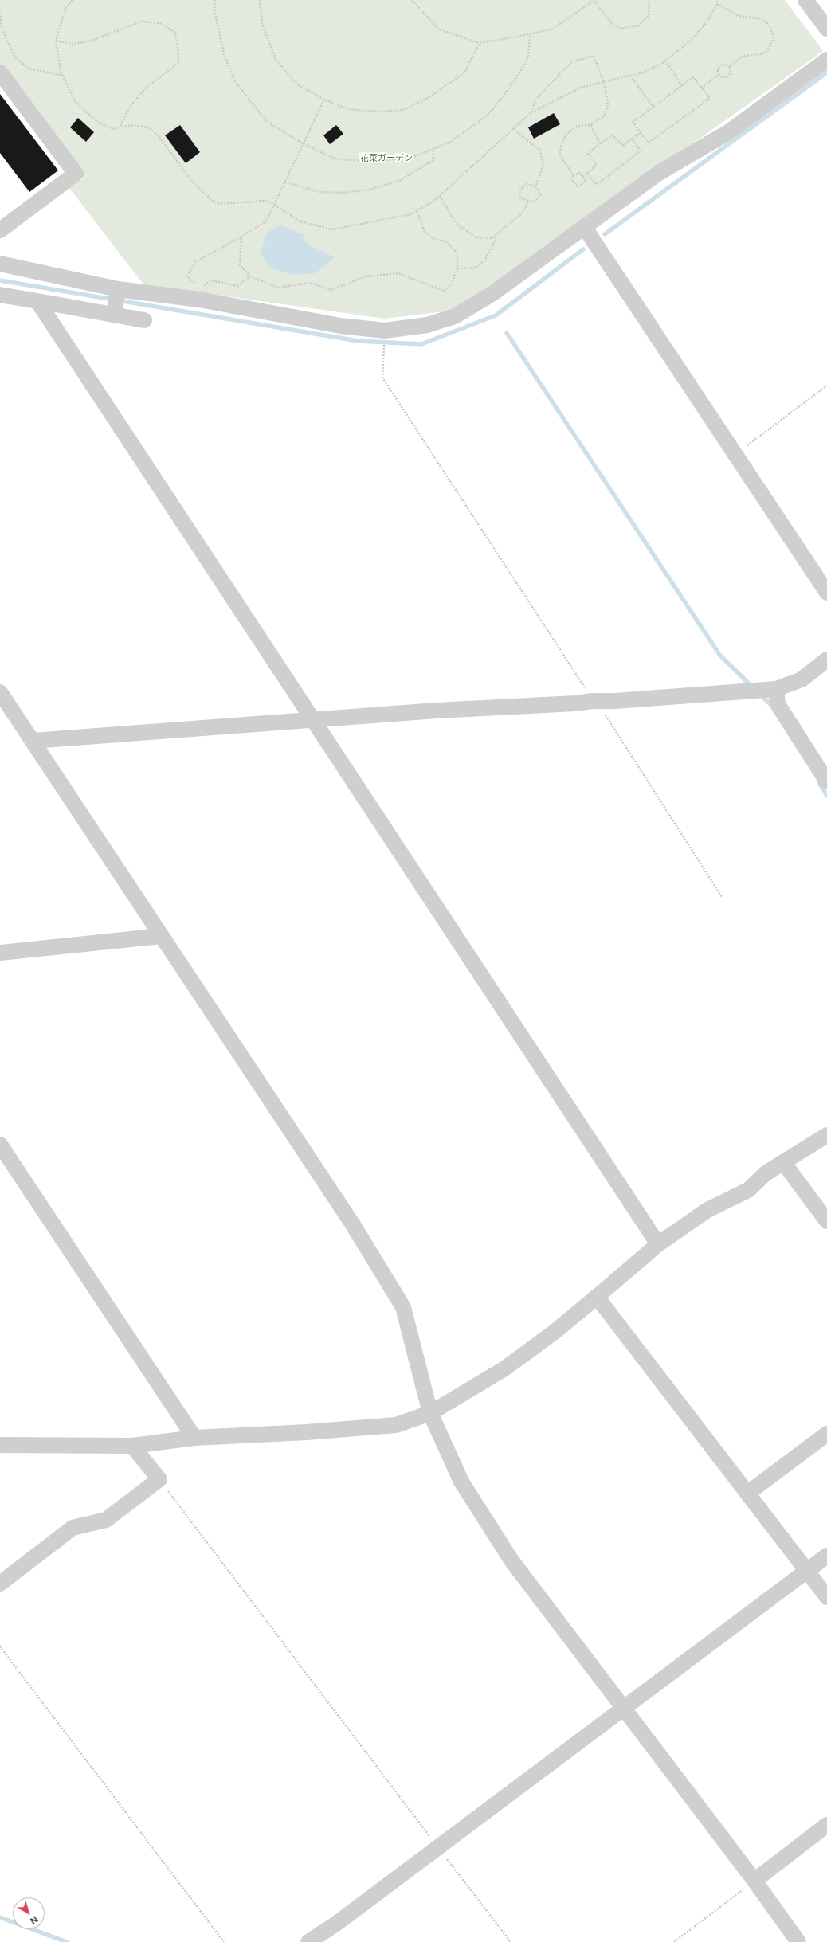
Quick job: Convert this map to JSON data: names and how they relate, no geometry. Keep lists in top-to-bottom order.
{
  "parks": ["花菜ガーデン"],
  "north": "bottom right"
}
